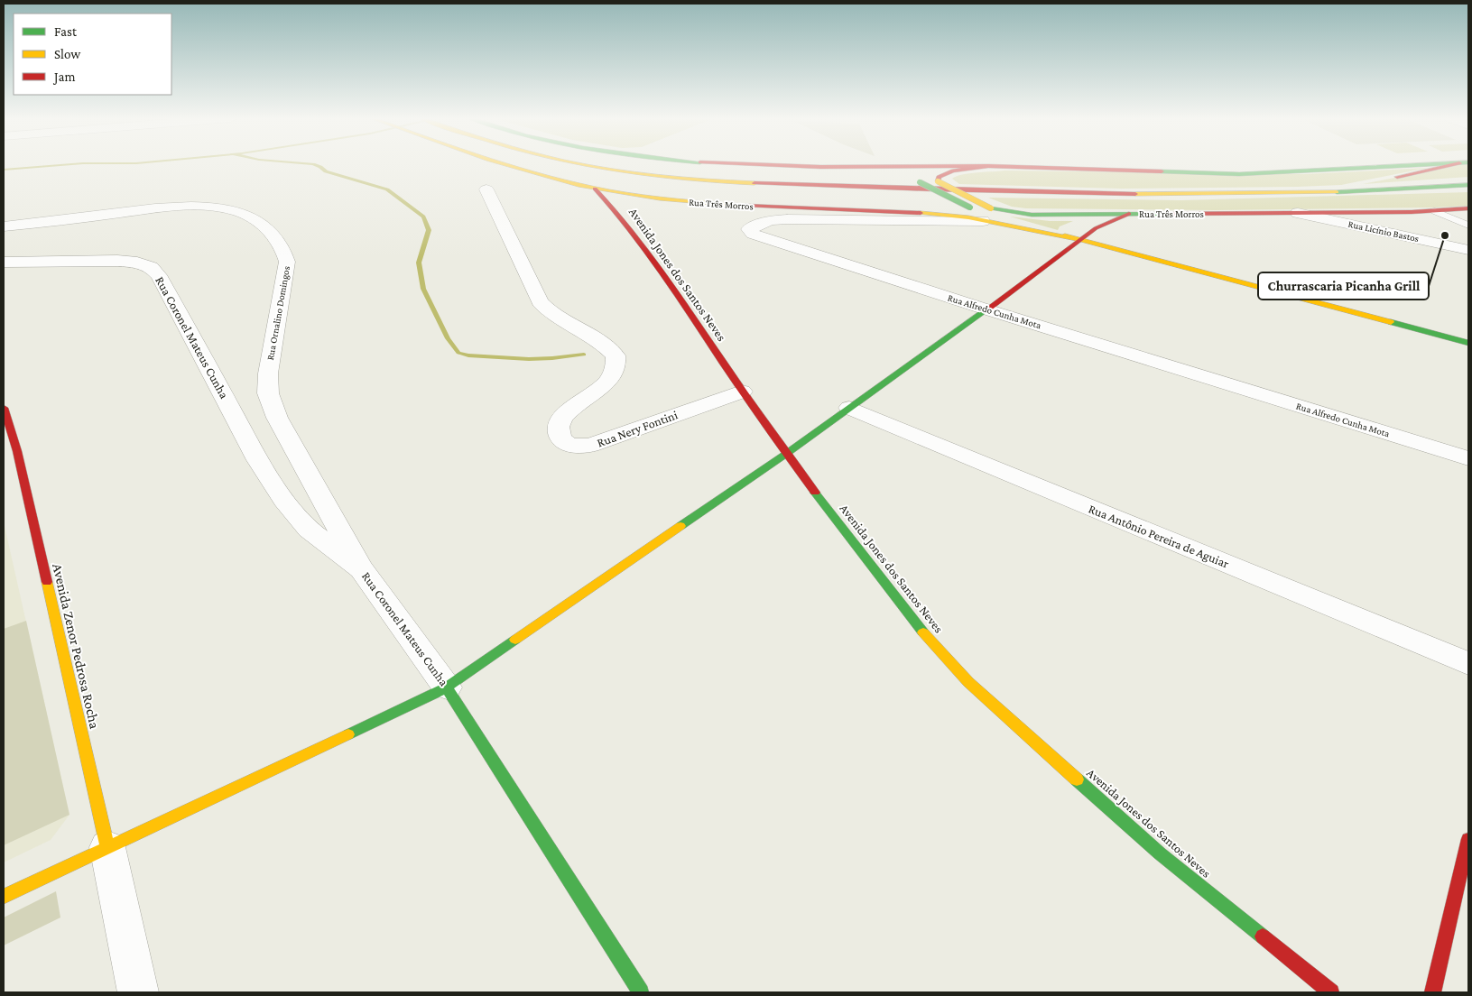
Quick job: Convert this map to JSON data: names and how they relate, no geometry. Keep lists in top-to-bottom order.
{
  "streets": {
    "main road": [
      "Rua Três Morros",
      "Avenida Jones dos Santos Neves",
      "Rua Coronel Mateus Cunha",
      "Avenida Zenor Pedrosa Rocha"
    ],
    "street": [
      "Rua Licínio Bastos",
      "Rua Alfredo Cunha Mota",
      "Rua Ornalino Domingos",
      "Rua Nery Fontini",
      "Rua Antônio Pereira de Aguiar"
    ]
  },
  "crossings": [
    ["Rua Três Morros", "Rua Licínio Bastos"],
    ["Rua Três Morros", "Avenida Jones dos Santos Neves"],
    ["Rua Três Morros", "Rua Alfredo Cunha Mota"],
    ["Avenida Jones dos Santos Neves", "Rua Nery Fontini"],
    ["Rua Ornalino Domingos", "Rua Coronel Mateus Cunha"]
  ],
  "places": ["Churrascaria Picanha Grill"],
  "legend": ["Fast", "Slow", "Jam"]
}
